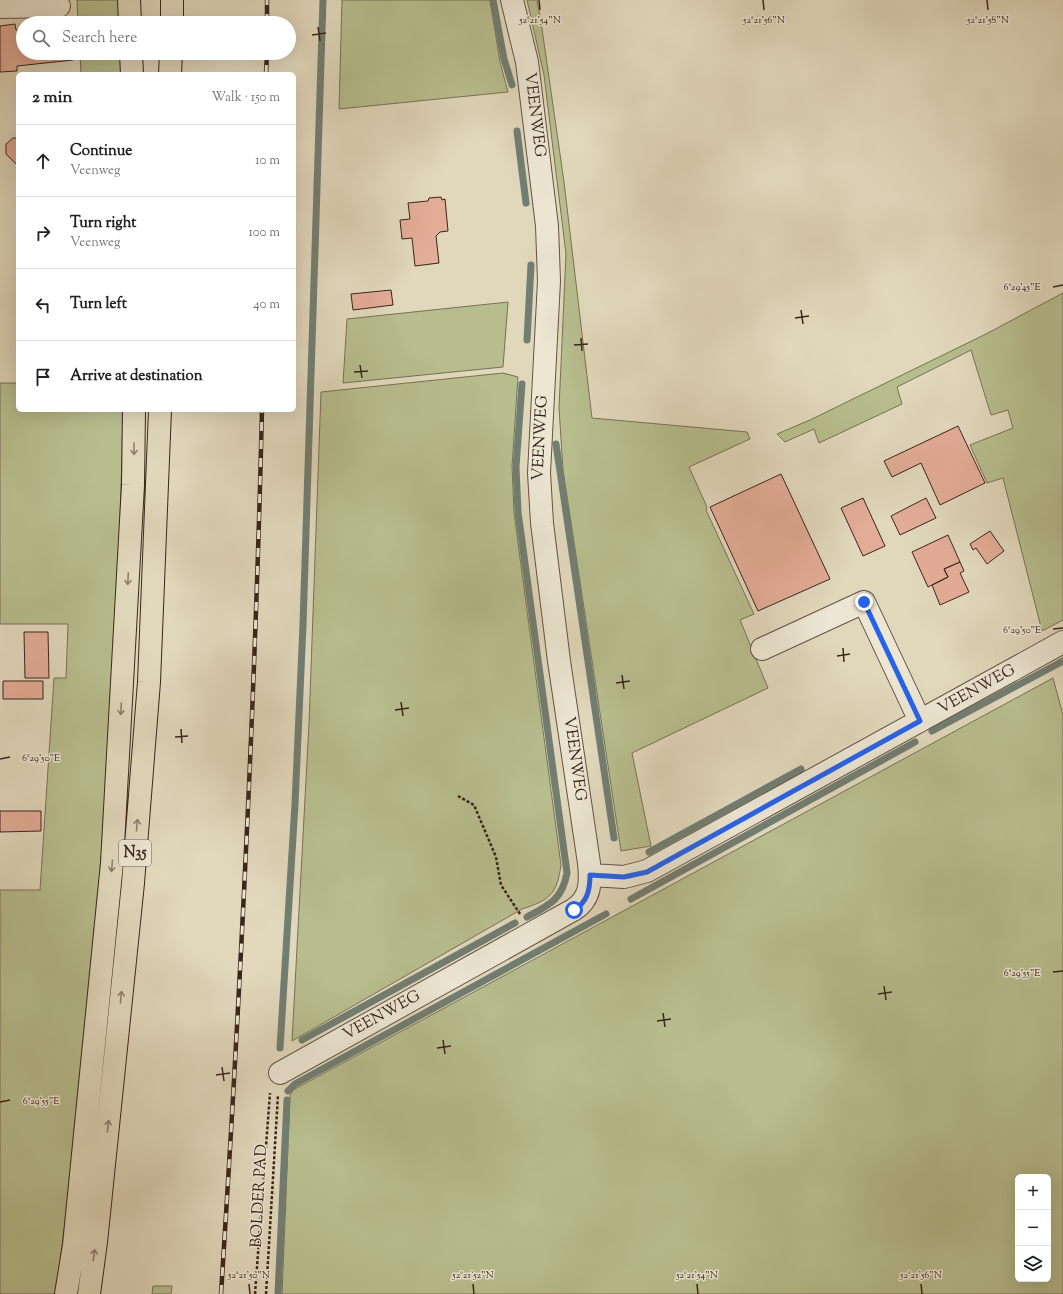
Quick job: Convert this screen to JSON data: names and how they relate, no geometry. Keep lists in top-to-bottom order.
{
  "streets": {
    "main road": ["N35"],
    "street": ["VEENWEG"],
    "path": ["BOLDER PAD"]
  },
  "page": {
    "search": "Search here",
    "heading": ["2 min", "Walk · 150 m"],
    "list": [
      ["Continue", "Veenweg", "10 m"],
      ["Turn right", "Veenweg", "100 m"],
      ["Turn left", "40 m"],
      "Arrive at destination"
    ],
    "map_buttons": ["+", "−"]
  },
  "coordinates": [
    "52°21'54\"N",
    "52°21'56\"N",
    "52°21'58\"N",
    "6°29'45\"E",
    "6°29'50\"E",
    "6°29'55\"E",
    "52°21'50\"N",
    "52°21'52\"N"
  ]
}
